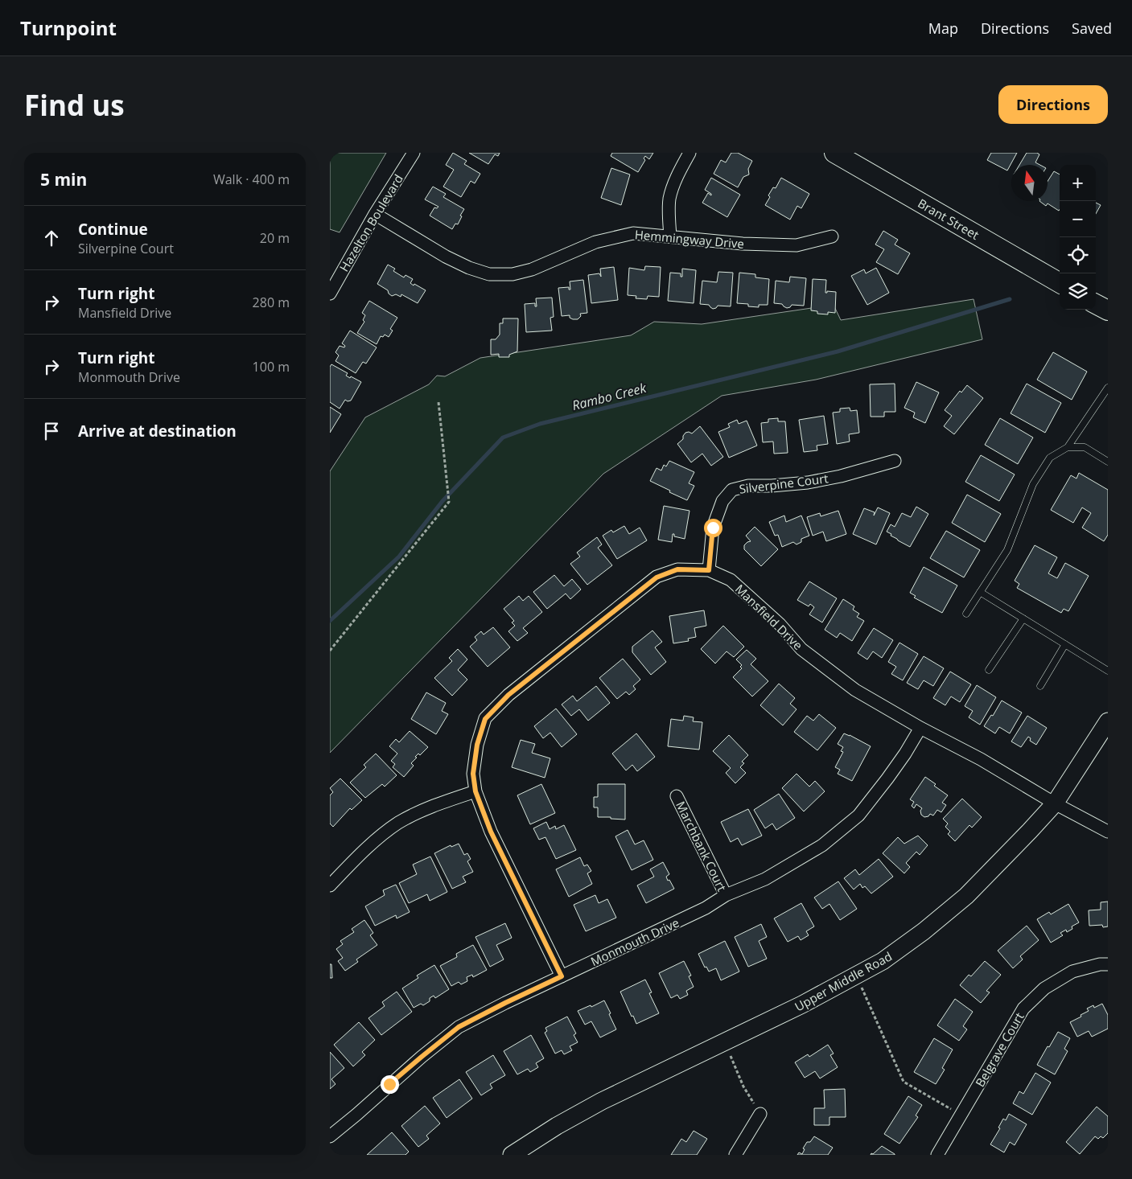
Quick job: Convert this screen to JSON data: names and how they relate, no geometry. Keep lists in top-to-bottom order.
{
  "streets": {
    "main road": ["Brant Street"],
    "street": [
      "Hazelton Boulevard",
      "Hemmingway Drive",
      "Silverpine Court",
      "Mansfield Drive",
      "Marchbank Court",
      "Monmouth Drive",
      "Upper Middle Road",
      "Belgrave Court"
    ]
  },
  "crossings": [
    ["Hazelton Boulevard", "Hemmingway Drive"],
    ["Silverpine Court", "Mansfield Drive"],
    ["Mansfield Drive", "Monmouth Drive"],
    ["Mansfield Drive", "Upper Middle Road"],
    ["Marchbank Court", "Monmouth Drive"]
  ],
  "water": ["Rambo Creek"],
  "north": "top",
  "page": {
    "header": "Turnpoint",
    "nav": ["Map", "Directions", "Saved"],
    "buttons": "Directions",
    "title": "Find us",
    "heading": ["5 min", "Walk · 400 m"],
    "map_buttons": ["+", "−"],
    "list": [
      ["Continue", "Silverpine Court", "20 m"],
      ["Turn right", "Mansfield Drive", "280 m"],
      ["Turn right", "Monmouth Drive", "100 m"],
      "Arrive at destination"
    ]
  }
}
